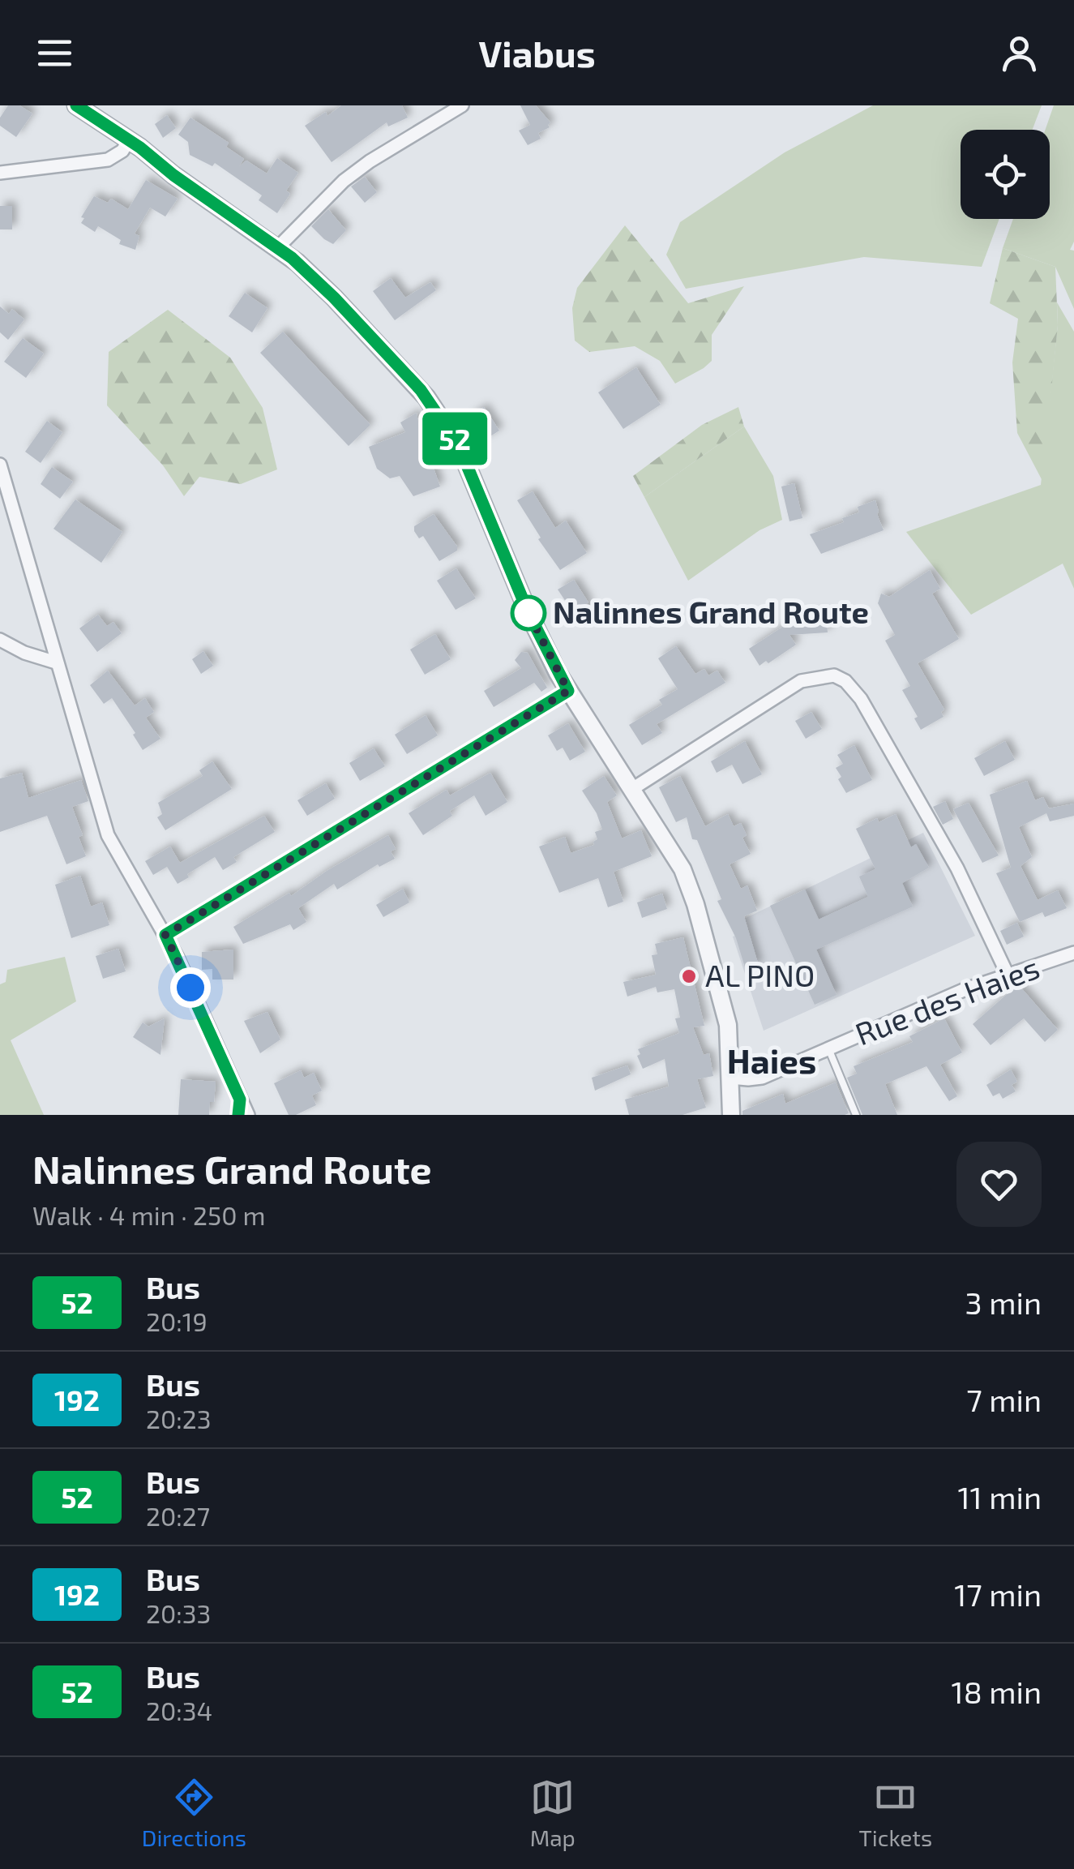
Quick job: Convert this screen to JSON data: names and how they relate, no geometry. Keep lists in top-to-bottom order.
{
  "streets": {
    "street": ["Rue des Haies"]
  },
  "districts": ["Haies"],
  "places": ["Nalinnes Grand Route", "AL PINO"],
  "lines": ["bus line 52"],
  "page": {
    "header": "Viabus",
    "on_map": "52",
    "heading": ["Nalinnes Grand Route", "Walk · 4 min · 250 m"],
    "list": [
      {
        "mark": "52",
        "name": "Bus",
        "note": "20:19",
        "value": "3 min"
      },
      {
        "mark": "192",
        "name": "Bus",
        "note": "20:23",
        "value": "7 min"
      },
      {
        "mark": "52",
        "name": "Bus",
        "note": "20:27",
        "value": "11 min"
      },
      {
        "mark": "192",
        "name": "Bus",
        "note": "20:33",
        "value": "17 min"
      },
      {
        "mark": "52",
        "name": "Bus",
        "note": "20:34",
        "value": "18 min"
      }
    ],
    "tabs": ["Directions", "Map", "Tickets"]
  }
}
